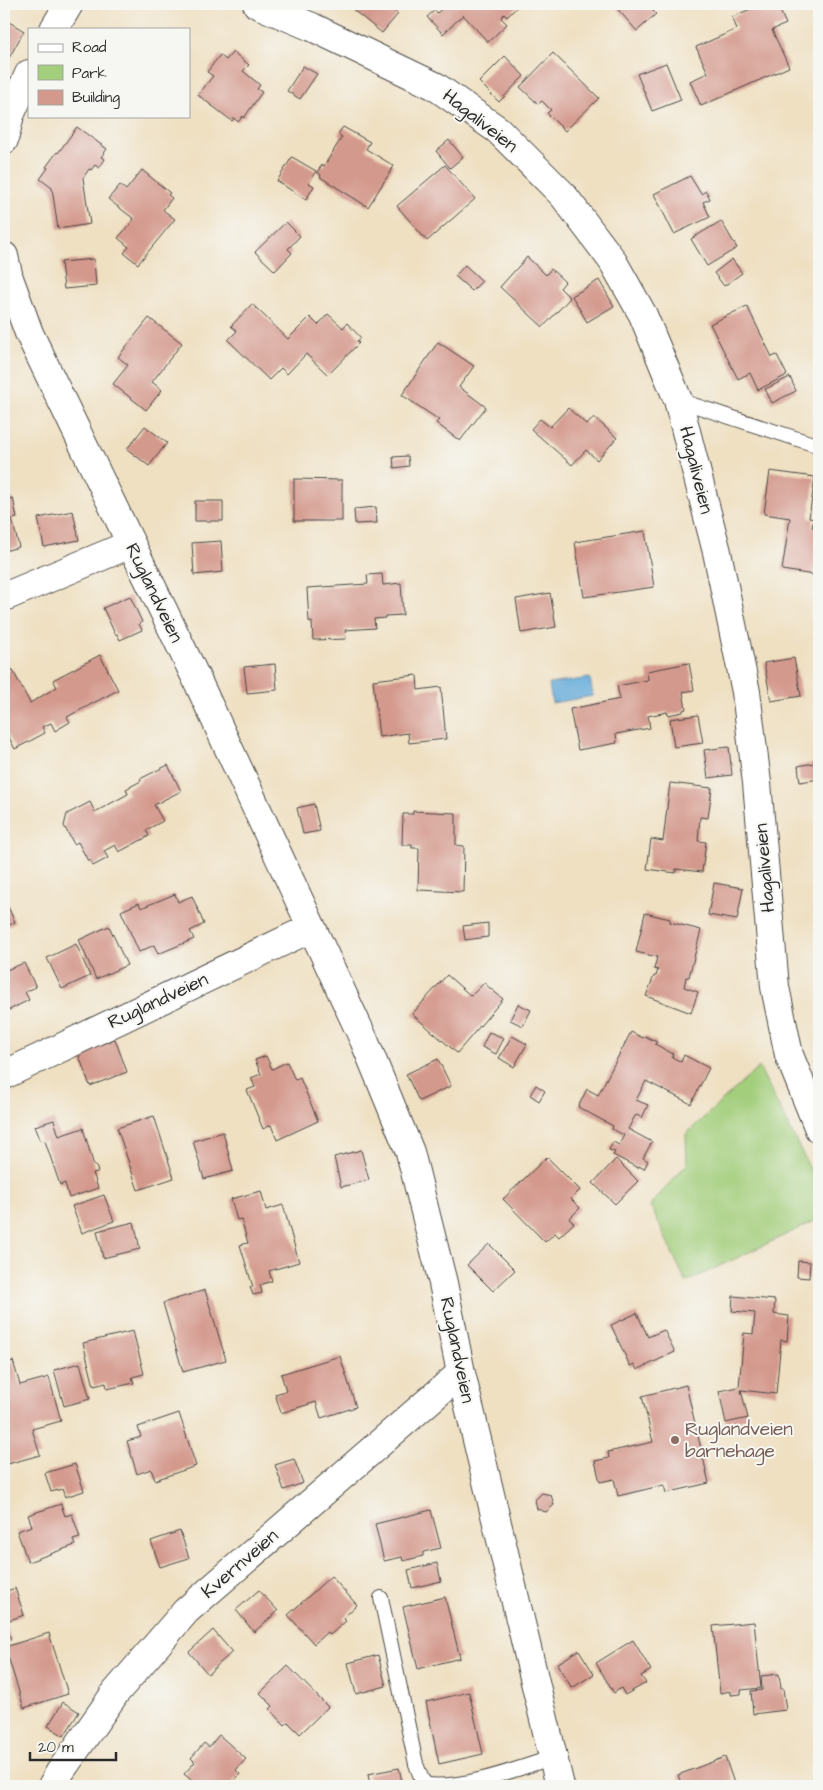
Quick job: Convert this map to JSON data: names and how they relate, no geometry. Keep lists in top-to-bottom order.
{
  "streets": {
    "street": ["Hagaliveien", "Ruglandveien", "Kvernveien"]
  },
  "crossings": [
    ["Ruglandveien", "Kvernveien"]
  ],
  "places": ["Ruglandveien barnehage"],
  "legend": ["Road", "Park", "Building"],
  "scale_bar": "20 m"
}
